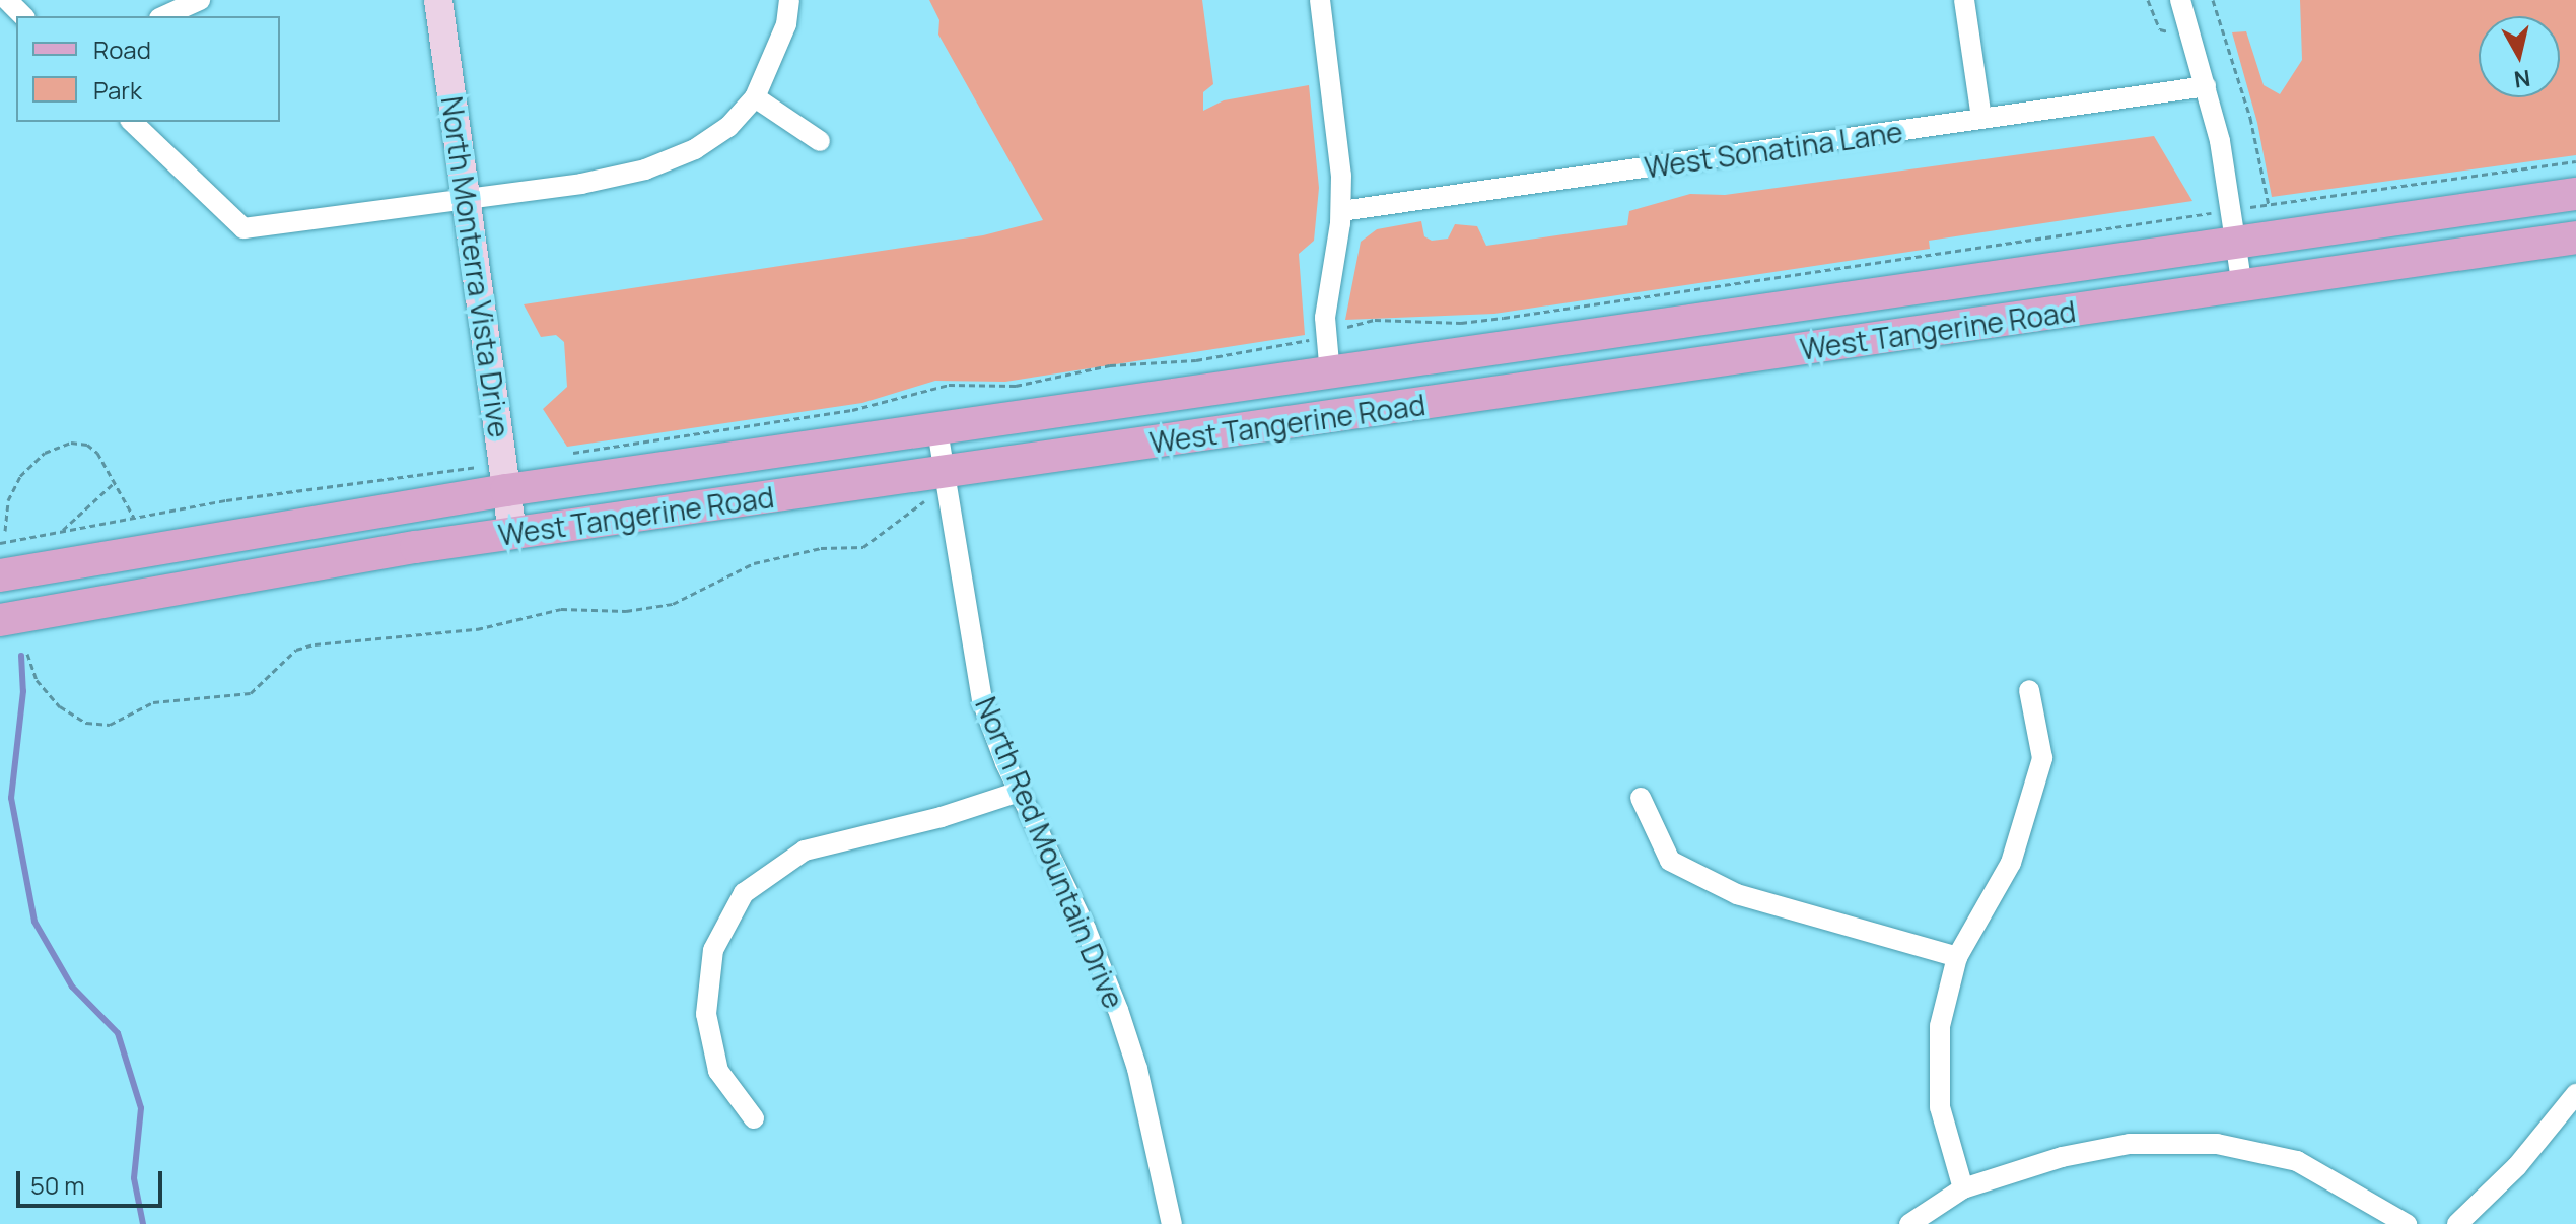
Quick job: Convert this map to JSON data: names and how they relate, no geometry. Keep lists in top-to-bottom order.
{
  "streets": {
    "main road": ["West Tangerine Road"],
    "street": ["West Sonatina Lane", "North Monterra Vista Drive", "North Red Mountain Drive"]
  },
  "crossings": [
    ["North Monterra Vista Drive", "West Tangerine Road"],
    ["West Tangerine Road", "North Red Mountain Drive"]
  ],
  "legend": ["Road", "Park"],
  "scale_bar": "50 m",
  "north": "bottom"
}
